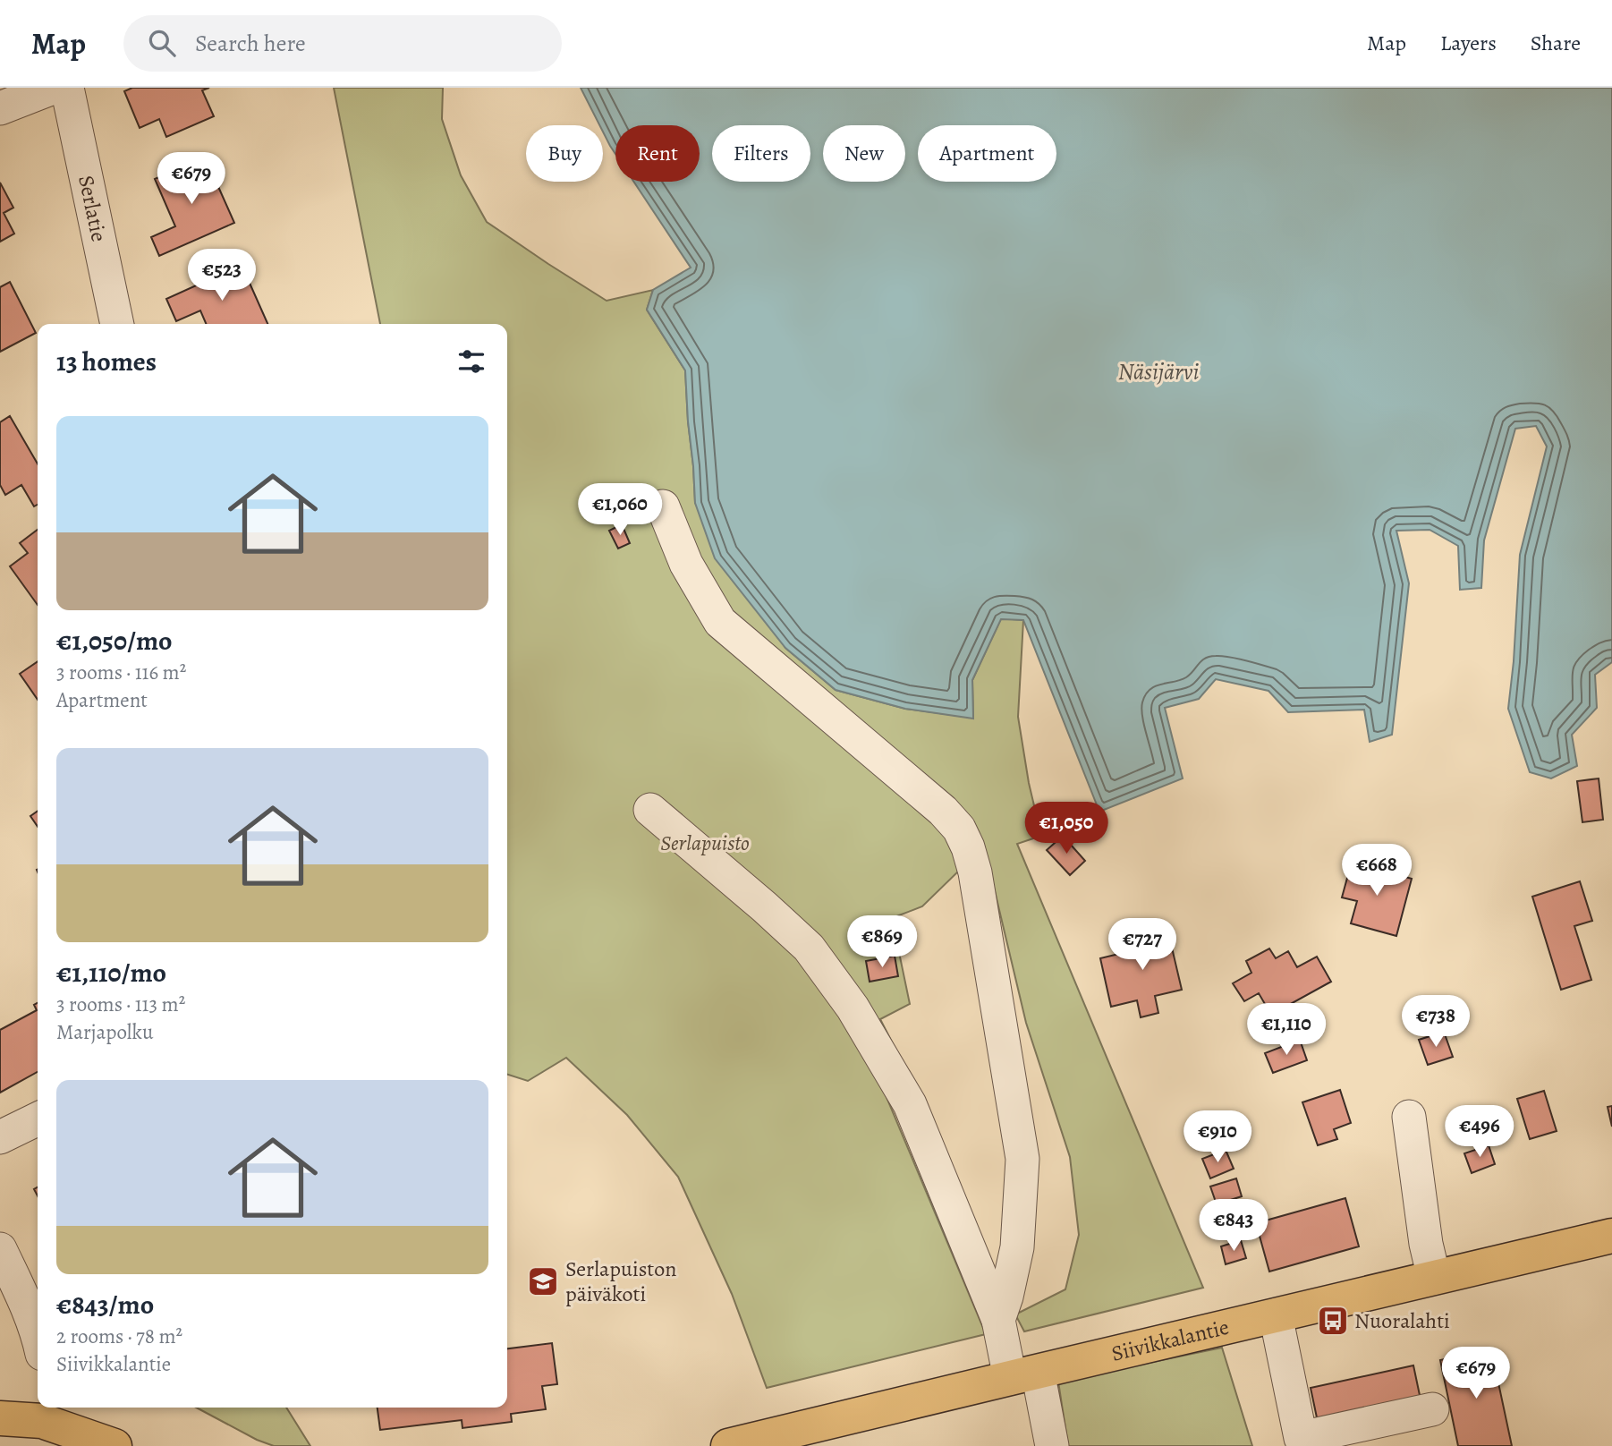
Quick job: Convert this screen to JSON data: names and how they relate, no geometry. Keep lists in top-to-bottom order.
{
  "streets": {
    "main road": ["Siivikkalantie"],
    "street": ["Serlatie"]
  },
  "water": ["Näsijärvi"],
  "parks": ["Serlapuisto"],
  "places": {
    "school or university": ["Serlapuiston päiväkoti"],
    "bus stop": ["Nuoralahti"]
  },
  "page": {
    "header": "Map",
    "search": "Search here",
    "nav": ["Map", "Layers", "Share"],
    "chip": [
      "Buy",
      "Rent",
      "Filters",
      "New",
      "Apartment"
    ],
    "price": [
      "€679",
      "€523",
      "€1,060",
      "€1,050",
      "€668",
      "€869",
      "€727",
      "€738",
      "€1,110",
      "€496",
      "€910",
      "€843",
      "€679"
    ],
    "heading": "13 homes",
    "list": [
      {
        "name": "€1,050/mo",
        "note": "3 rooms · 116 m² · Apartment"
      },
      {
        "name": "€1,110/mo",
        "note": "3 rooms · 113 m² · Marjapolku"
      },
      {
        "name": "€843/mo",
        "note": "2 rooms · 78 m² · Siivikkalantie"
      }
    ]
  }
}
